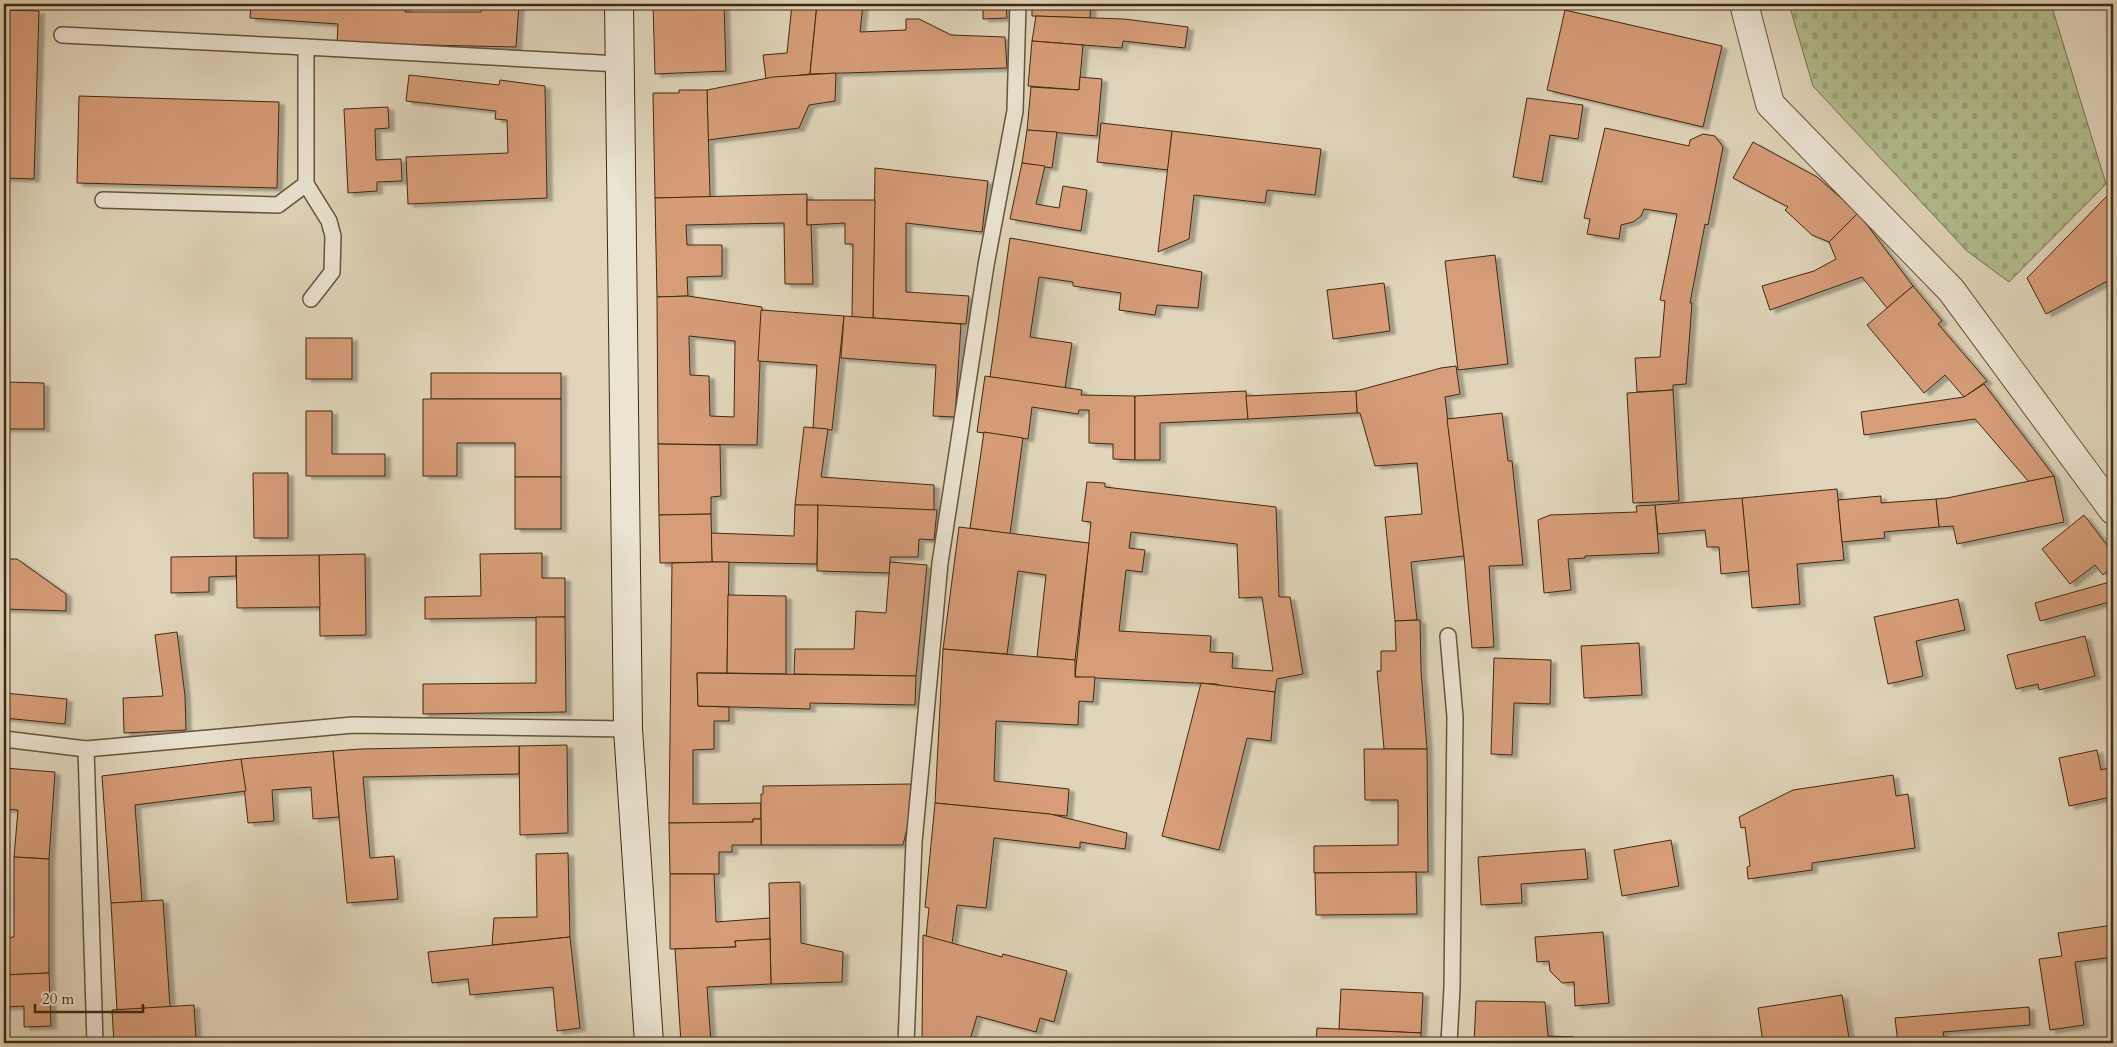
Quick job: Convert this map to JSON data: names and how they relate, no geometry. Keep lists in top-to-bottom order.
{
  "scale_bar": "20 m"
}
